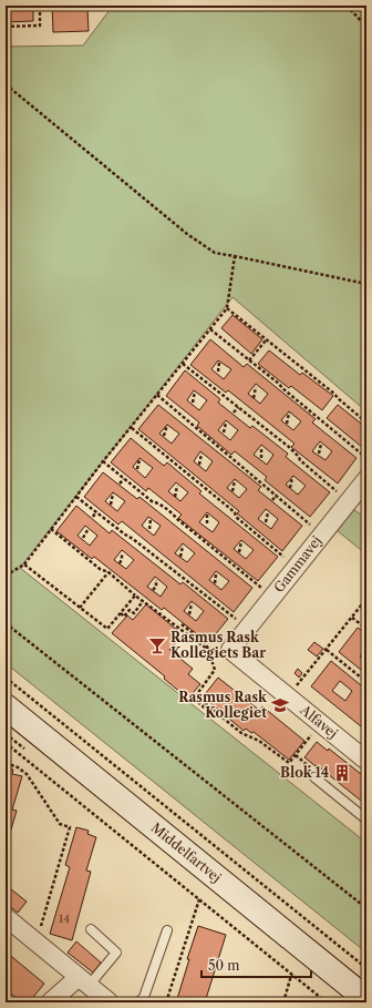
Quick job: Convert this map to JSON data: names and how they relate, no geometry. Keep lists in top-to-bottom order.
{
  "streets": {
    "main road": ["Middelfartvej"],
    "street": ["Gammavej", "Alfavej"]
  },
  "crossings": [
    ["Gammavej", "Alfavej"]
  ],
  "places": {
    "bar": ["Rasmus Rask Kollegiets Bar"],
    "school or university": ["Rasmus Rask Kollegiet"],
    "building": ["Blok 14"]
  },
  "house_numbers": ["14"],
  "scale_bar": "50 m"
}
